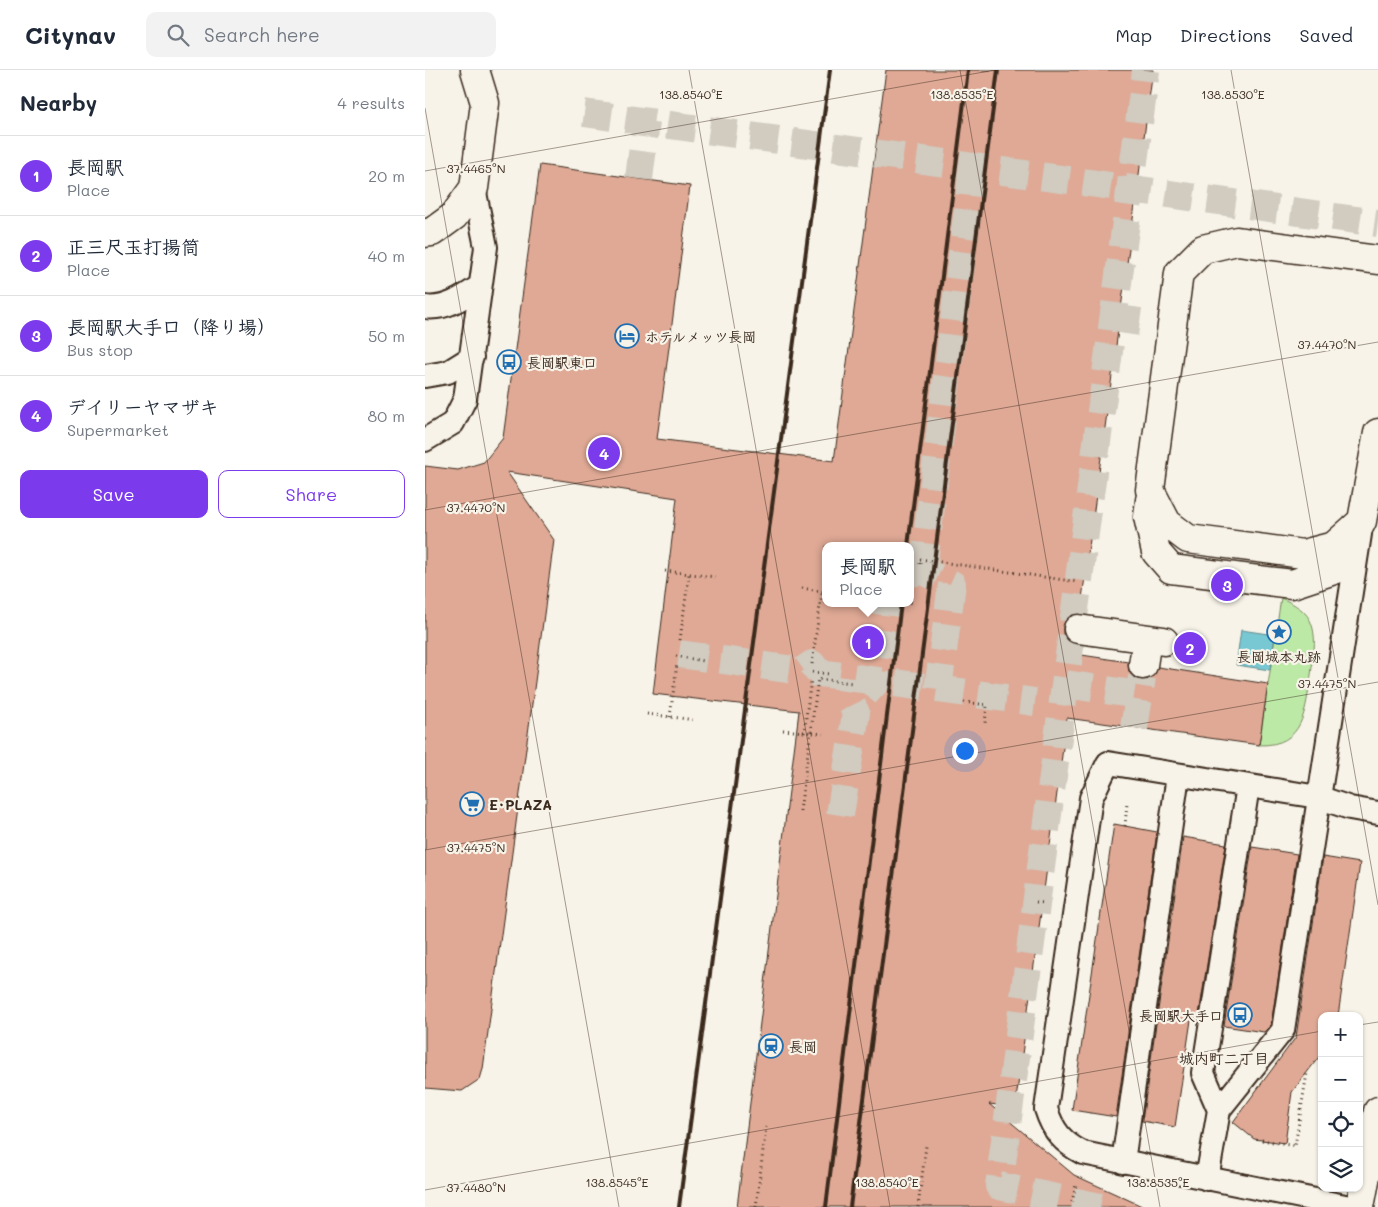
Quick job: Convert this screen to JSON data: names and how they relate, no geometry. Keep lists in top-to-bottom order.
{
  "districts": ["城内町二丁目"],
  "places": {
    "hotel": ["ホテルメッツ長岡"],
    "bus stop": ["長岡駅東口", "長岡駅大手口"],
    "place": ["長岡城本丸跡"],
    "supermarket": ["E･PLAZA"],
    "station": ["長岡"]
  },
  "page": {
    "header": "Citynav",
    "search": "Search here",
    "nav": ["Map", "Directions", "Saved"],
    "heading": ["Nearby", "4 results"],
    "list": [
      {
        "mark": "1",
        "name": "長岡駅",
        "note": "Place",
        "value": "20 m"
      },
      {
        "mark": "2",
        "name": "正三尺玉打揚筒",
        "note": "Place",
        "value": "40 m"
      },
      {
        "mark": "3",
        "name": "長岡駅大手口（降り場）",
        "note": "Bus stop",
        "value": "50 m"
      },
      {
        "mark": "4",
        "name": "デイリーヤマザキ",
        "note": "Supermarket",
        "value": "80 m"
      }
    ],
    "pins": [
      "4",
      "3",
      "1",
      "2"
    ],
    "buttons": ["Save", "Share"],
    "popup": ["長岡駅", "Place"],
    "map_buttons": ["+", "−"]
  },
  "coordinates": [
    "138.8540°E",
    "138.8535°E",
    "138.8530°E",
    "37.4465°N",
    "37.4470°N",
    "37.4475°N",
    "138.8545°E",
    "37.4480°N"
  ]
}
